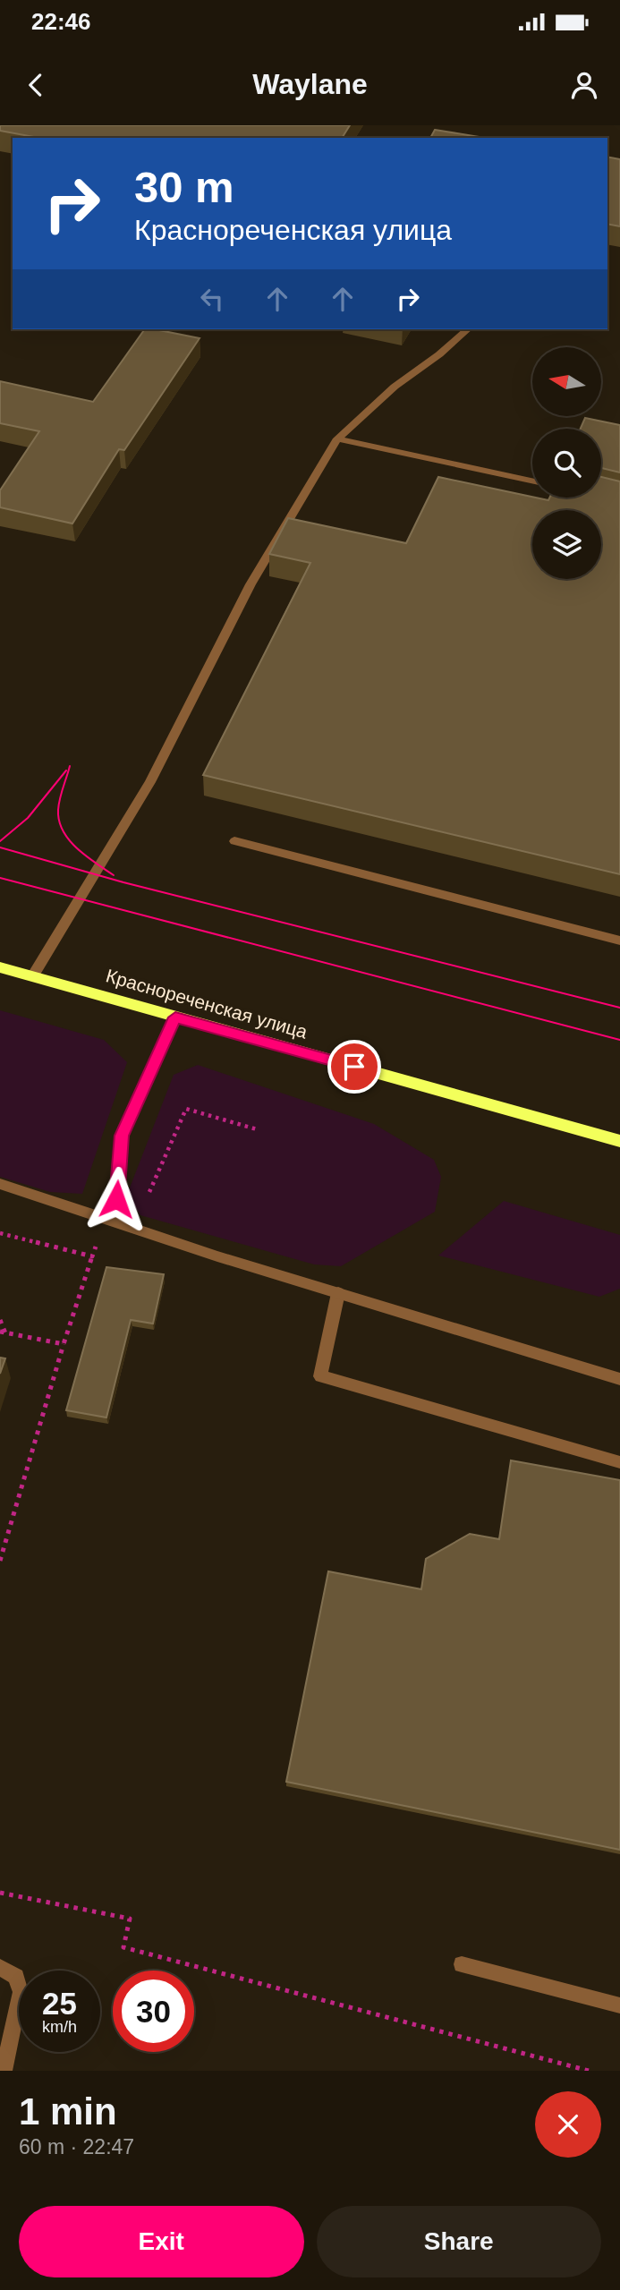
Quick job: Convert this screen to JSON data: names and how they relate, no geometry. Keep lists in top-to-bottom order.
{
  "streets": {
    "main road": ["Краснореченская улица"]
  },
  "north": "left",
  "page": {
    "status": "22:46",
    "header": "Waylane",
    "turn": ["30 m", "Краснореченская улица"],
    "speed": "25 km/h",
    "limit": "30",
    "heading": ["1 min", "60 m · 22:47"],
    "buttons": ["Exit", "Share"]
  }
}
